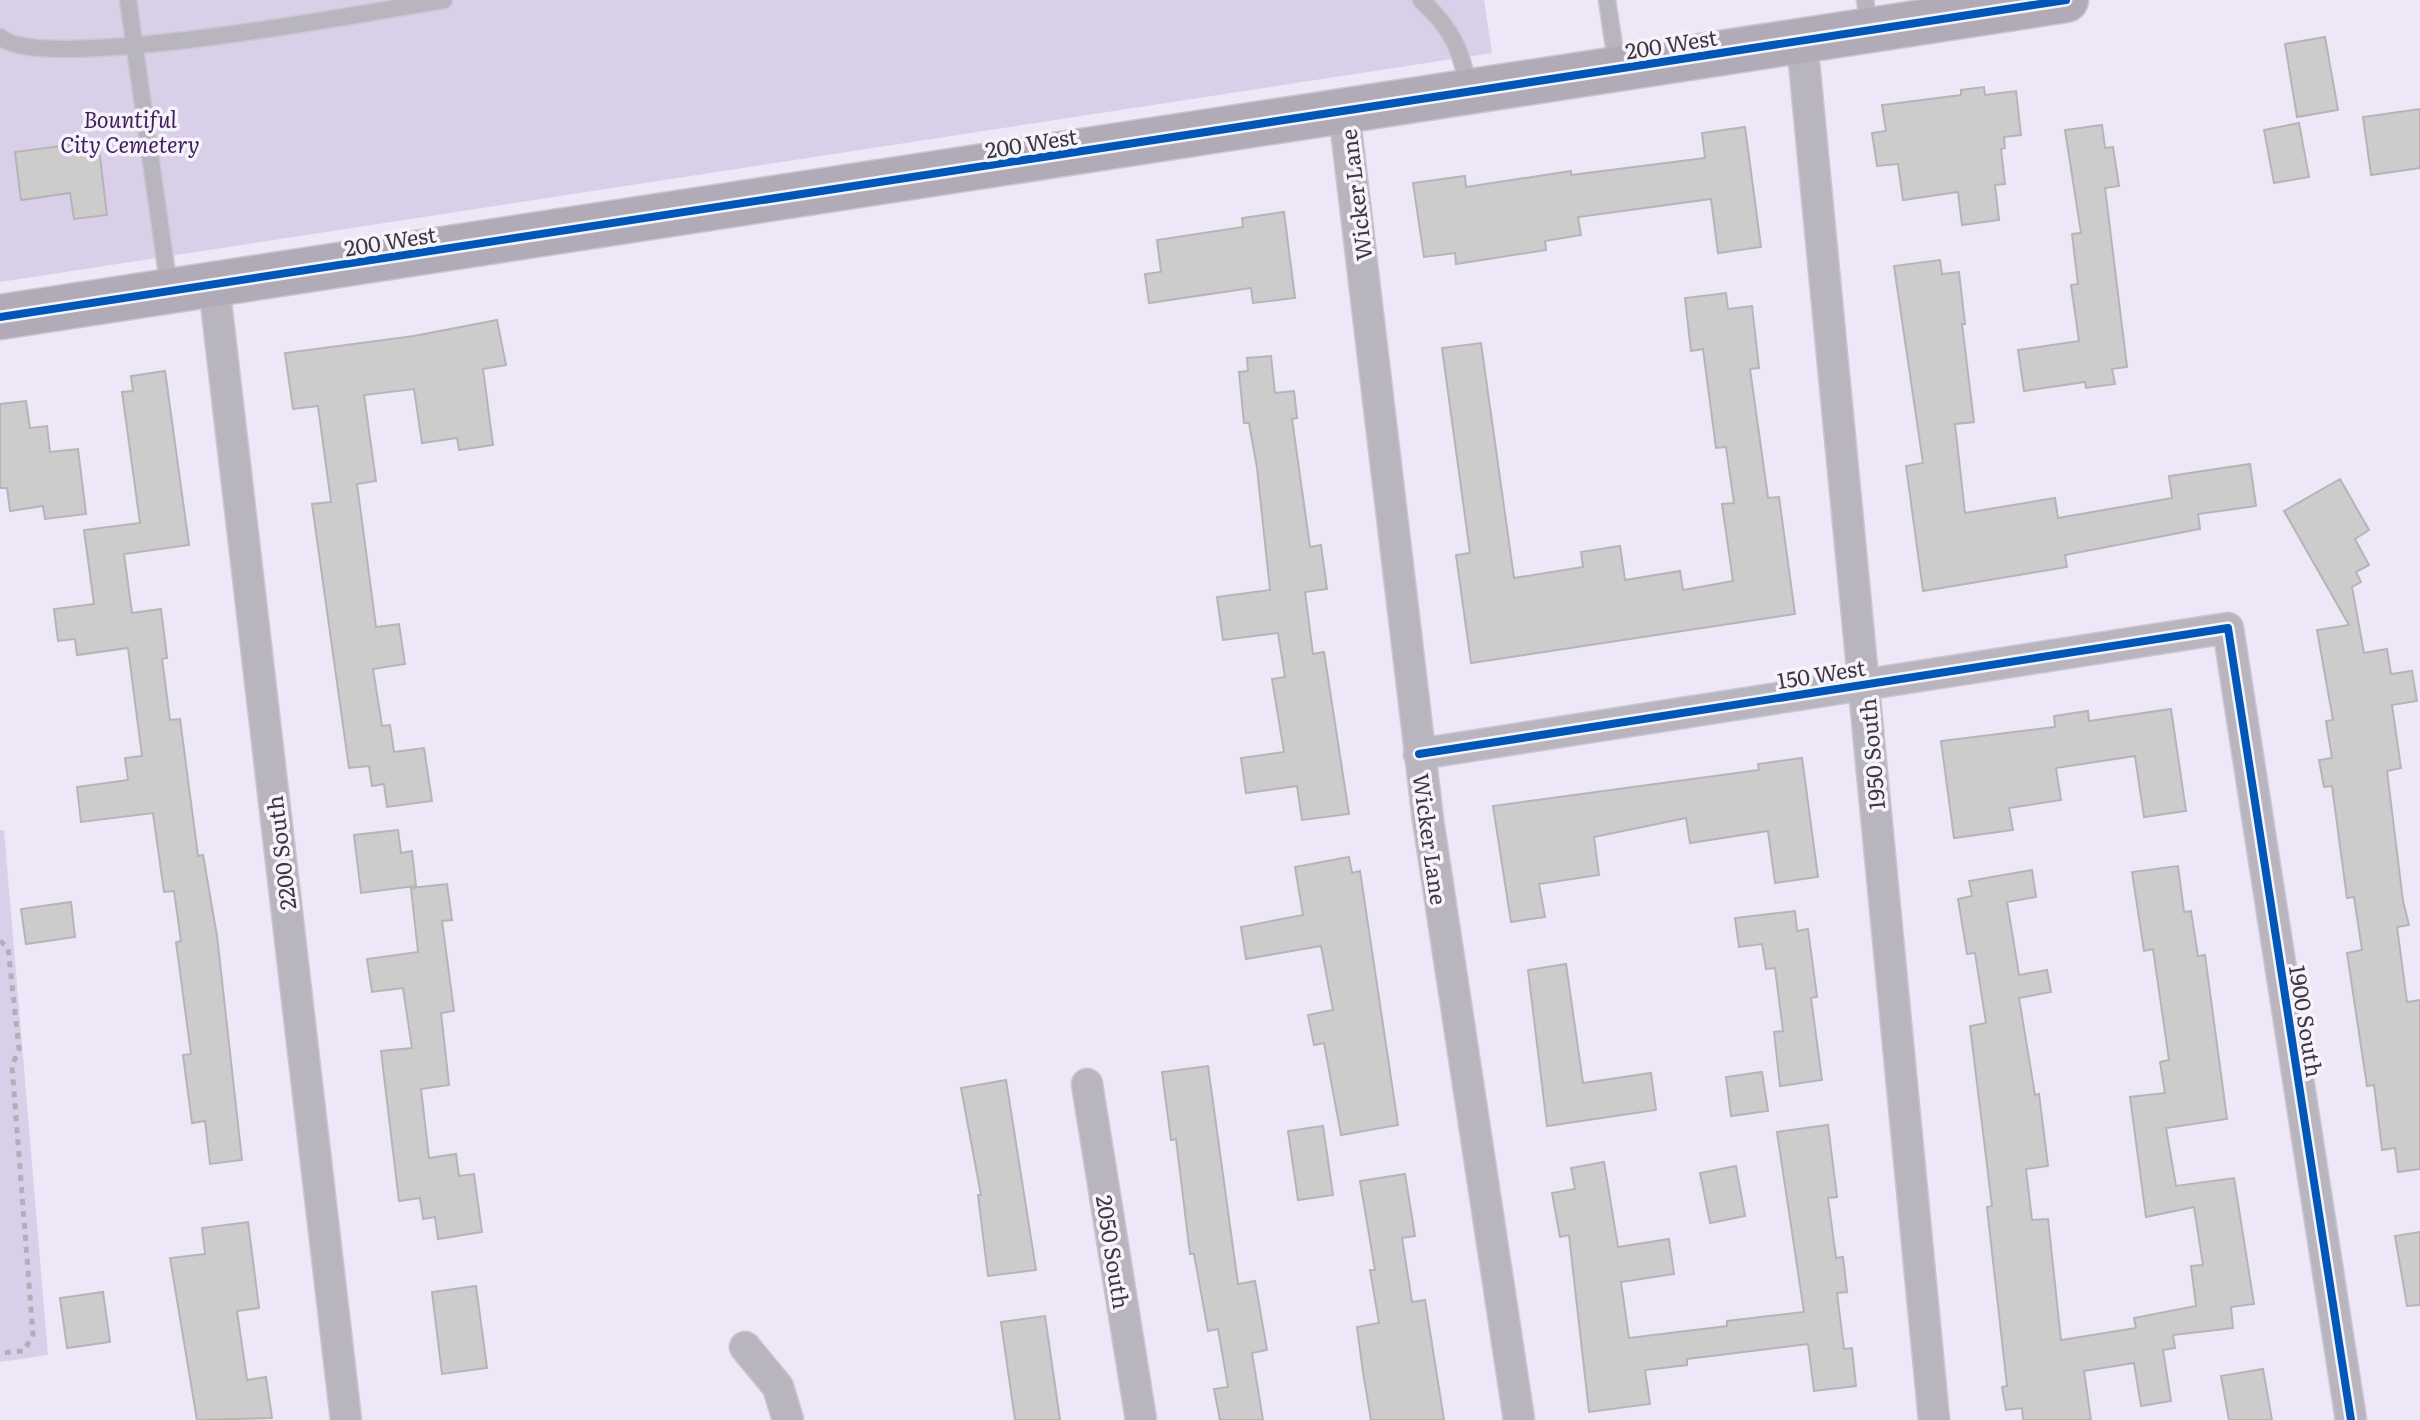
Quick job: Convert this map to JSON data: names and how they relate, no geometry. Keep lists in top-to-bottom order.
{
  "streets": {
    "street": [
      "200 West",
      "Wicker Lane",
      "150 West",
      "1950 South",
      "2200 South",
      "1900 South",
      "2050 South"
    ]
  },
  "crossings": [
    ["200 West", "Wicker Lane"],
    ["200 West", "1950 South"],
    ["200 West", "2200 South"],
    ["Wicker Lane", "150 West"],
    ["150 West", "1950 South"],
    ["150 West", "1900 South"]
  ],
  "parks": ["Bountiful City Cemetery"]
}
